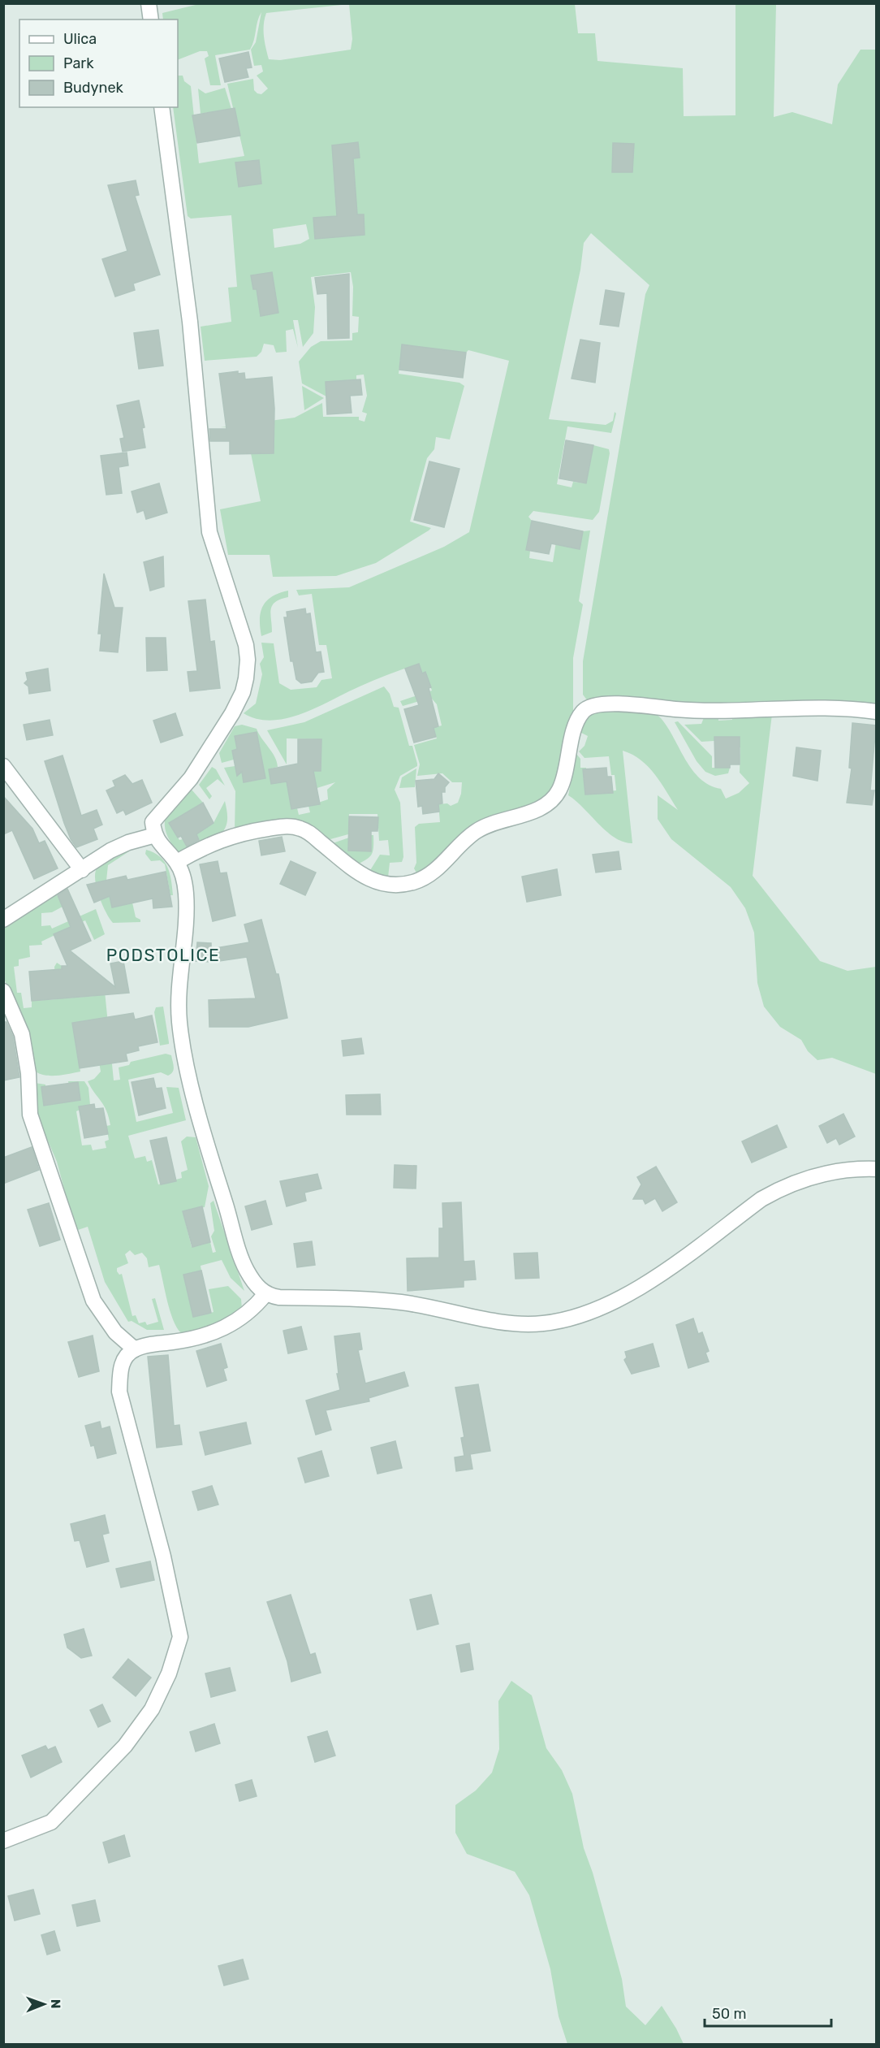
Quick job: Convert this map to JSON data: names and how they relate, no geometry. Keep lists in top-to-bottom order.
{
  "districts": ["PODSTOLICE"],
  "legend": ["Ulica", "Park", "Budynek"],
  "scale_bar": "50 m",
  "north": "right"
}
